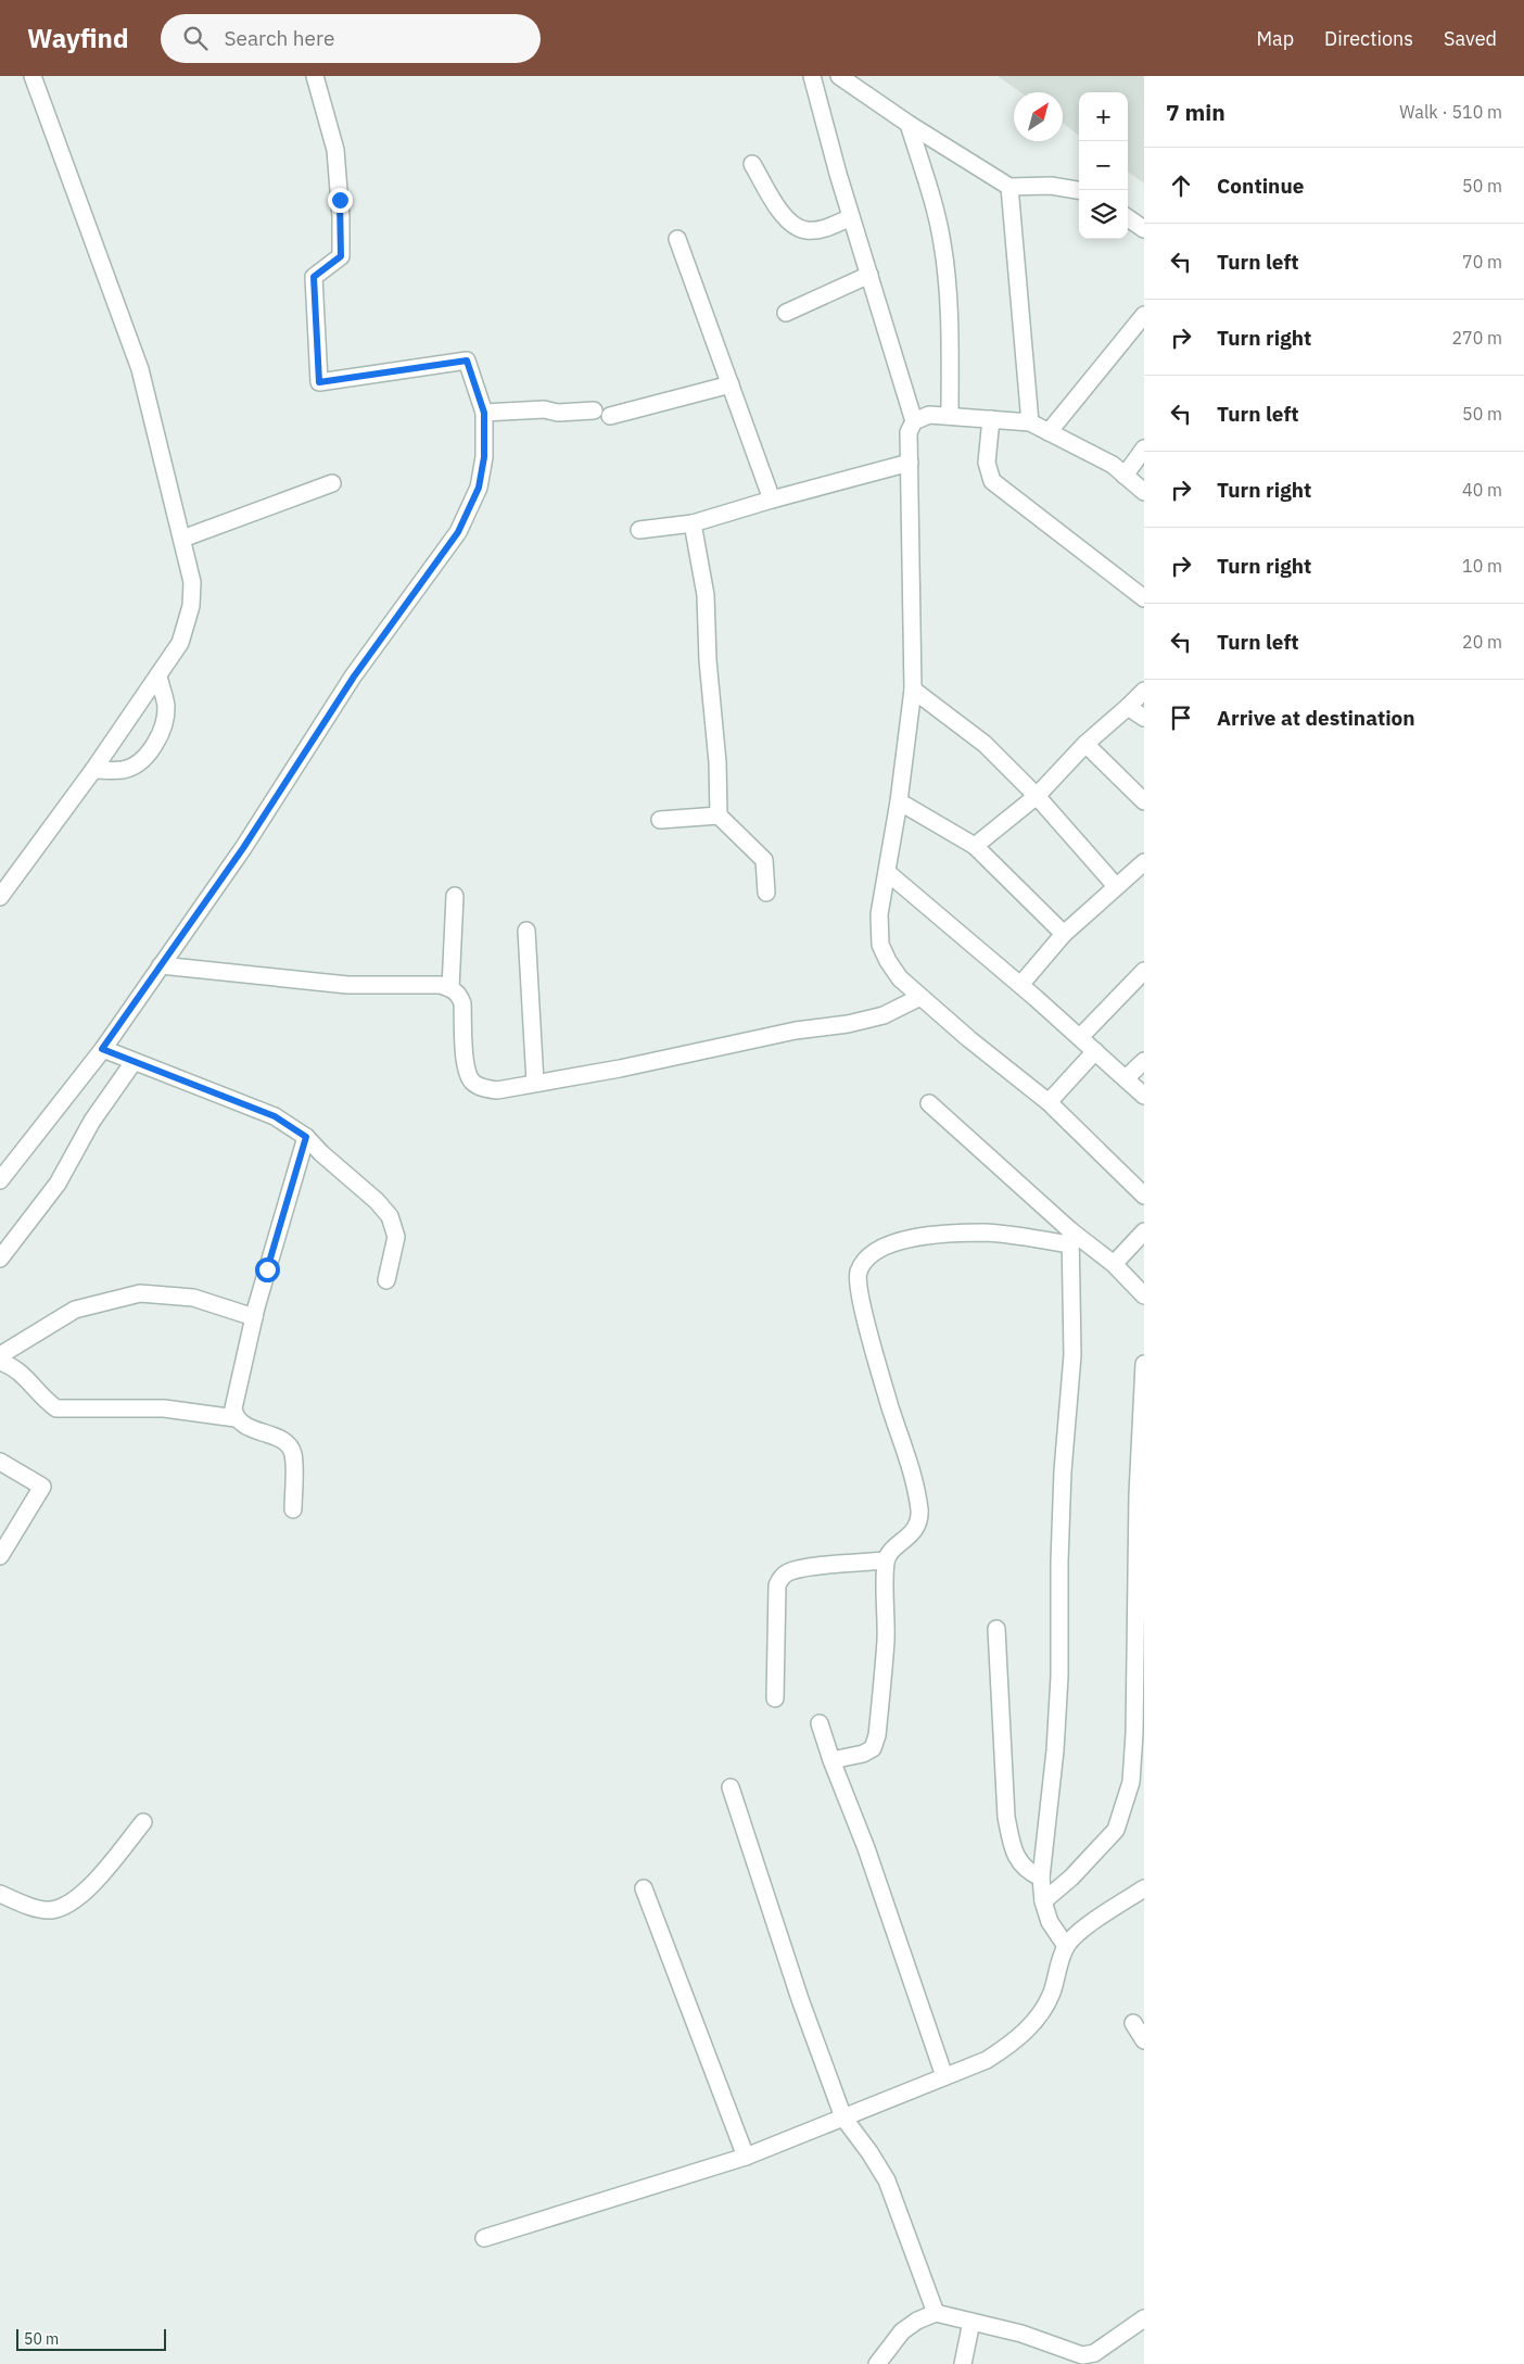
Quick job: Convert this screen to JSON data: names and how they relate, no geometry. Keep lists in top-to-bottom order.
{
  "scale_bar": "50 m",
  "north": "top right",
  "page": {
    "header": "Wayfind",
    "search": "Search here",
    "nav": ["Map", "Directions", "Saved"],
    "heading": ["7 min", "Walk · 510 m"],
    "map_buttons": ["+", "−"],
    "list": [
      ["Continue", "50 m"],
      ["Turn left", "70 m"],
      ["Turn right", "270 m"],
      ["Turn left", "50 m"],
      ["Turn right", "40 m"],
      ["Turn right", "10 m"],
      ["Turn left", "20 m"],
      "Arrive at destination"
    ],
    "scale": "50 m"
  }
}
